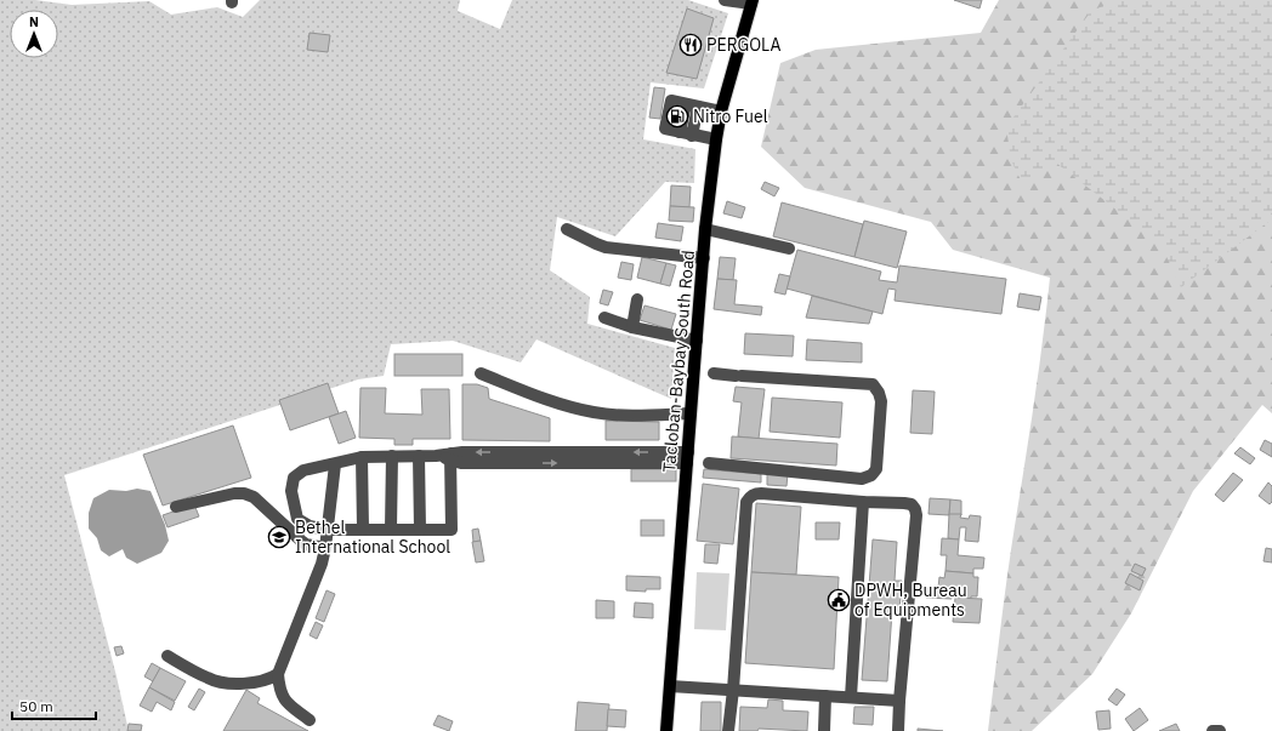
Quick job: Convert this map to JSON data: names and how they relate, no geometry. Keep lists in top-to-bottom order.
{
  "streets": {
    "main road": ["Tacloban-Baybay South Road"]
  },
  "places": {
    "restaurant": ["PERGOLA"],
    "fuel station": ["Nitro Fuel"],
    "school or university": ["Bethel International School"],
    "public building": ["DPWH, Bureau of Equipments"]
  },
  "scale_bar": "50 m",
  "north": "top"
}
